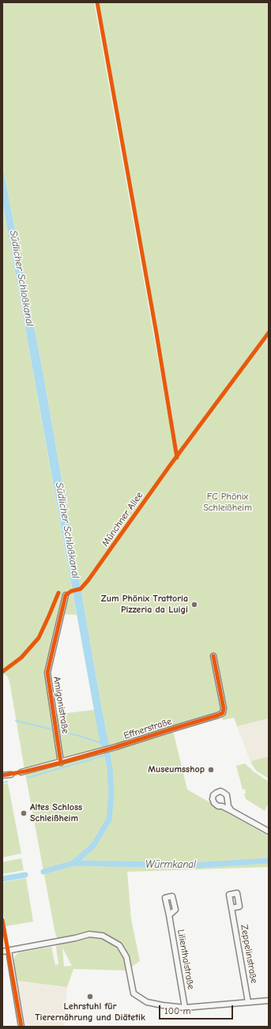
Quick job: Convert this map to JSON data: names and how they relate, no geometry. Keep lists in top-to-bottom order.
{
  "streets": {
    "street": [
      "Amigonistraße",
      "Effnerstraße",
      "Zeppelinstraße",
      "Lilienthalstraße"
    ],
    "cycle path": ["Münchner Allee"]
  },
  "crossings": [
    ["Amigonistraße", "Effnerstraße"]
  ],
  "water": ["Südlicher Schloßkanal", "Würmkanal"],
  "parks": ["FC Phönix Schleißheim"],
  "places": [
    "Zum Phönix Trattoria Pizzeria da Luigi",
    "Museumsshop",
    "Altes Schloss Schleißheim",
    "Lehrstuhl für Tierernährung und Diätetik"
  ],
  "scale_bar": "100 m"
}
